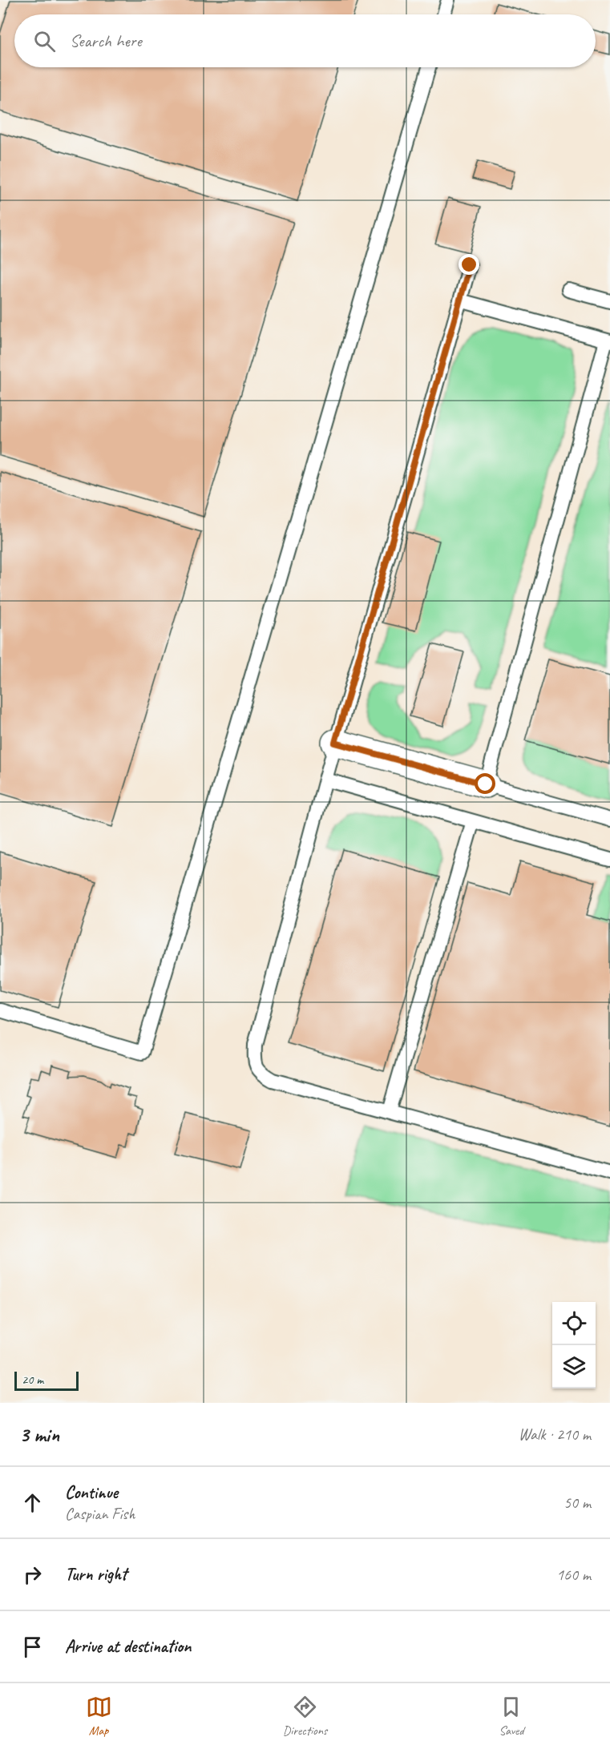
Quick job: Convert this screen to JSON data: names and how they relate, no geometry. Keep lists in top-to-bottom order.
{
  "scale_bar": "20 m",
  "page": {
    "search": "Search here",
    "scale": "20 m",
    "heading": ["3 min", "Walk · 210 m"],
    "list": [
      ["Continue", "Caspian Fish", "50 m"],
      ["Turn right", "160 m"],
      "Arrive at destination"
    ],
    "nav": ["Map", "Directions", "Saved"]
  }
}
